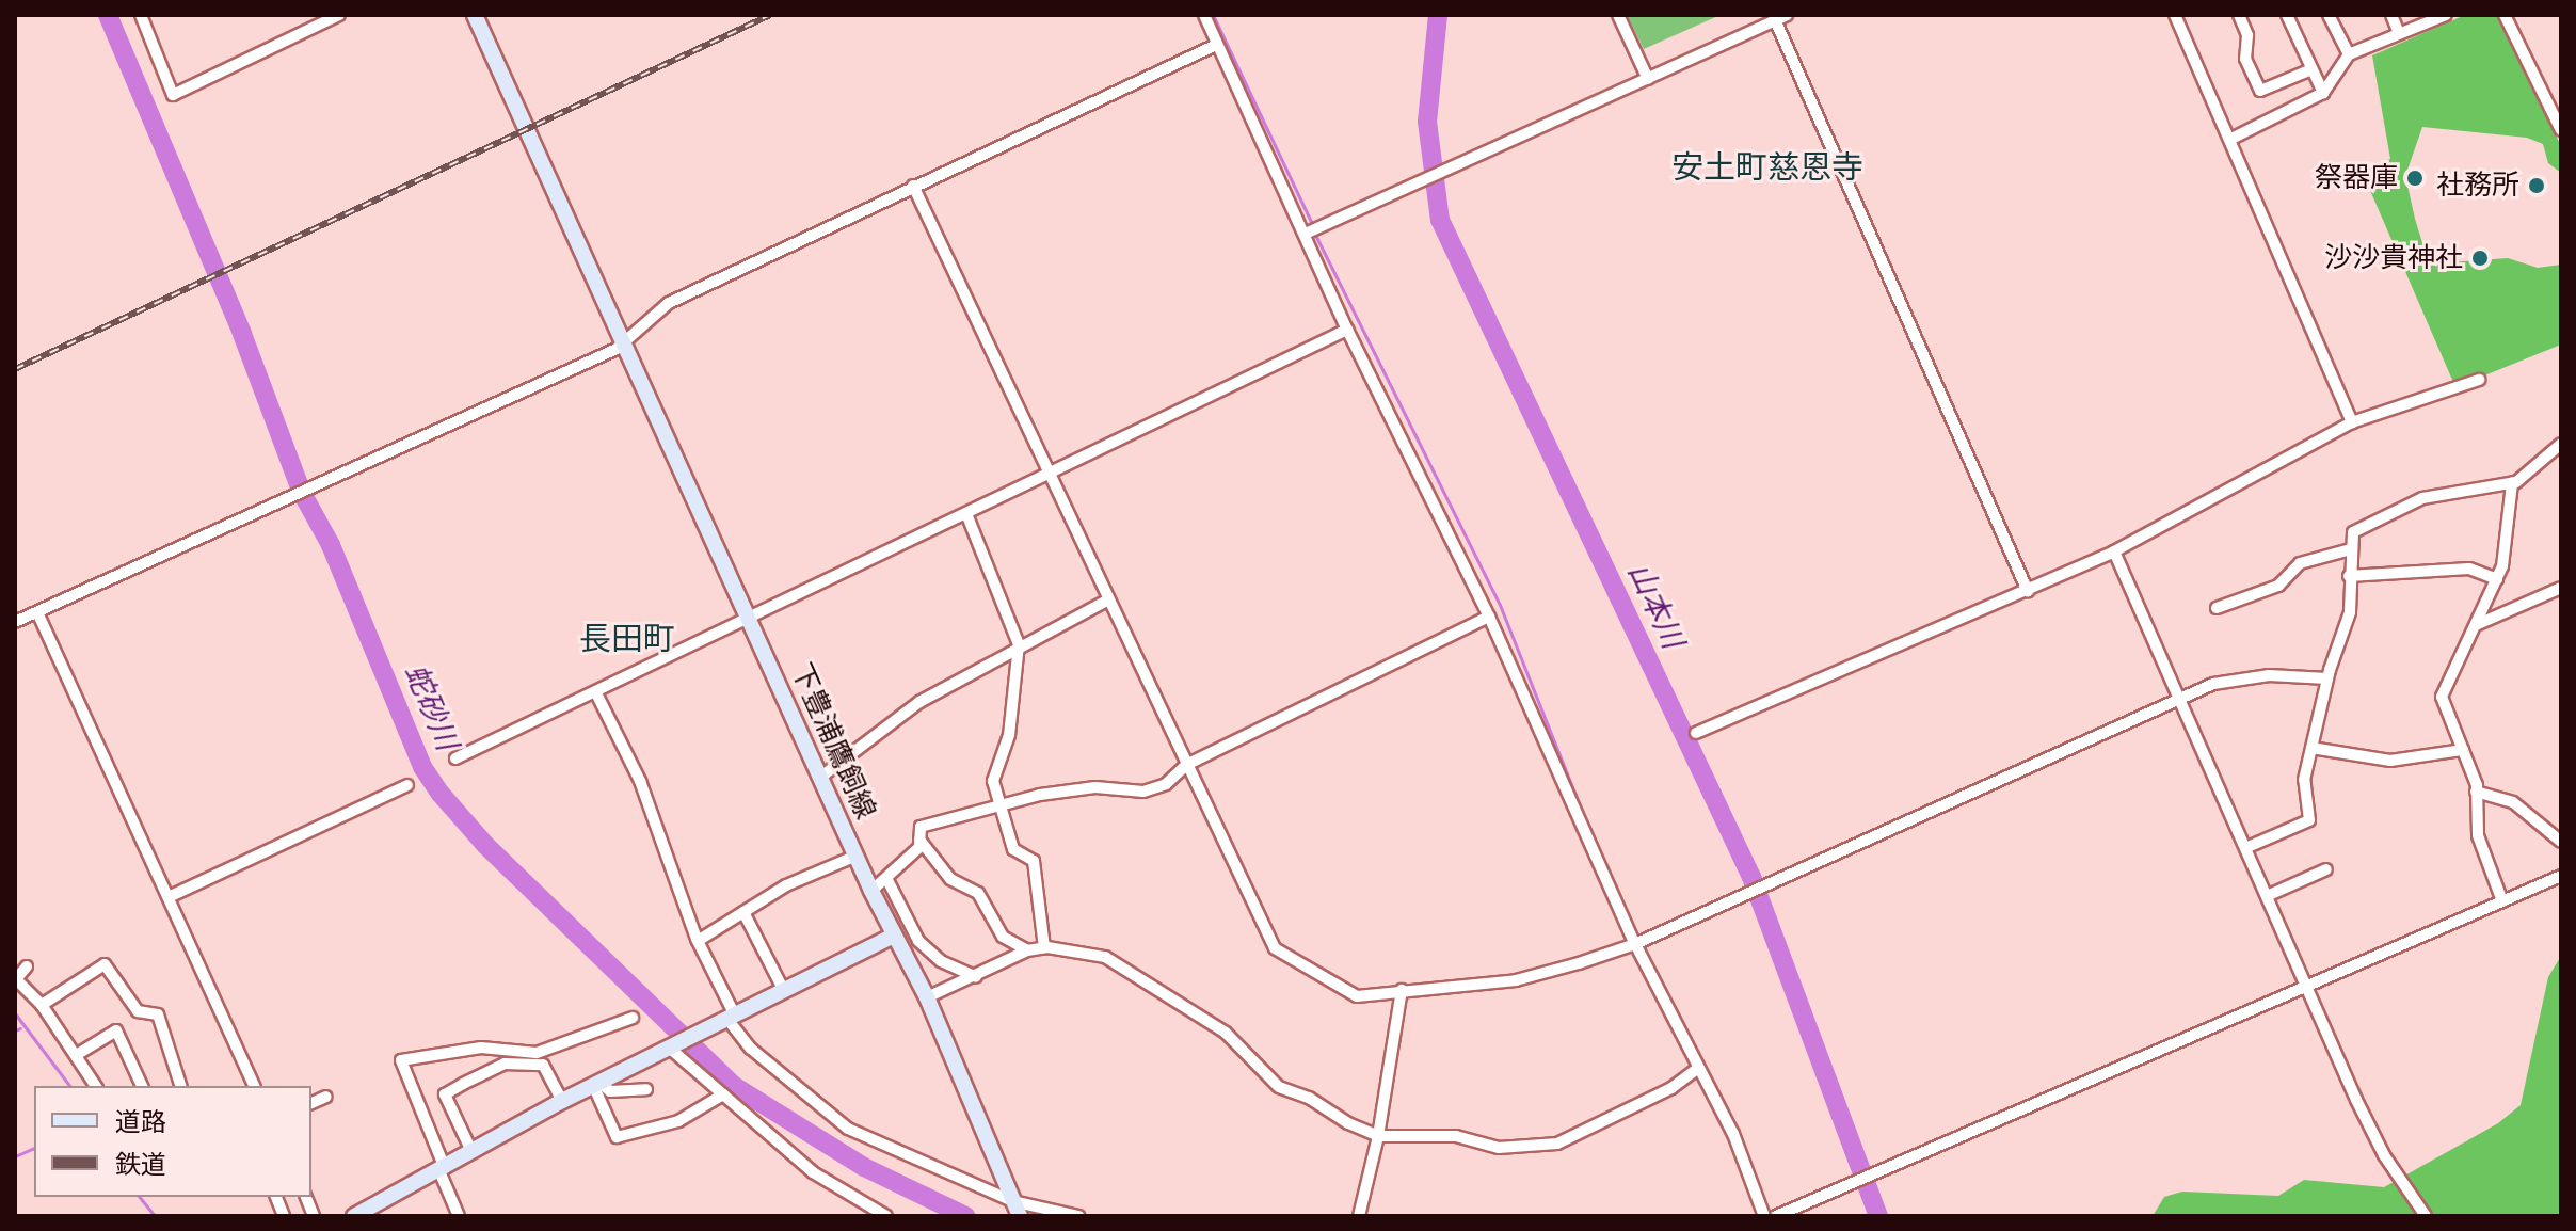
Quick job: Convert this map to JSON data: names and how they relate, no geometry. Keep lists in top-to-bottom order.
{
  "streets": {
    "main road": ["下豊浦鷹飼線"]
  },
  "districts": ["安土町慈恩寺", "長田町"],
  "water": ["山本川", "蛇砂川"],
  "places": ["祭器庫", "社務所", "沙沙貴神社"],
  "legend": ["道路", "鉄道"]
}
